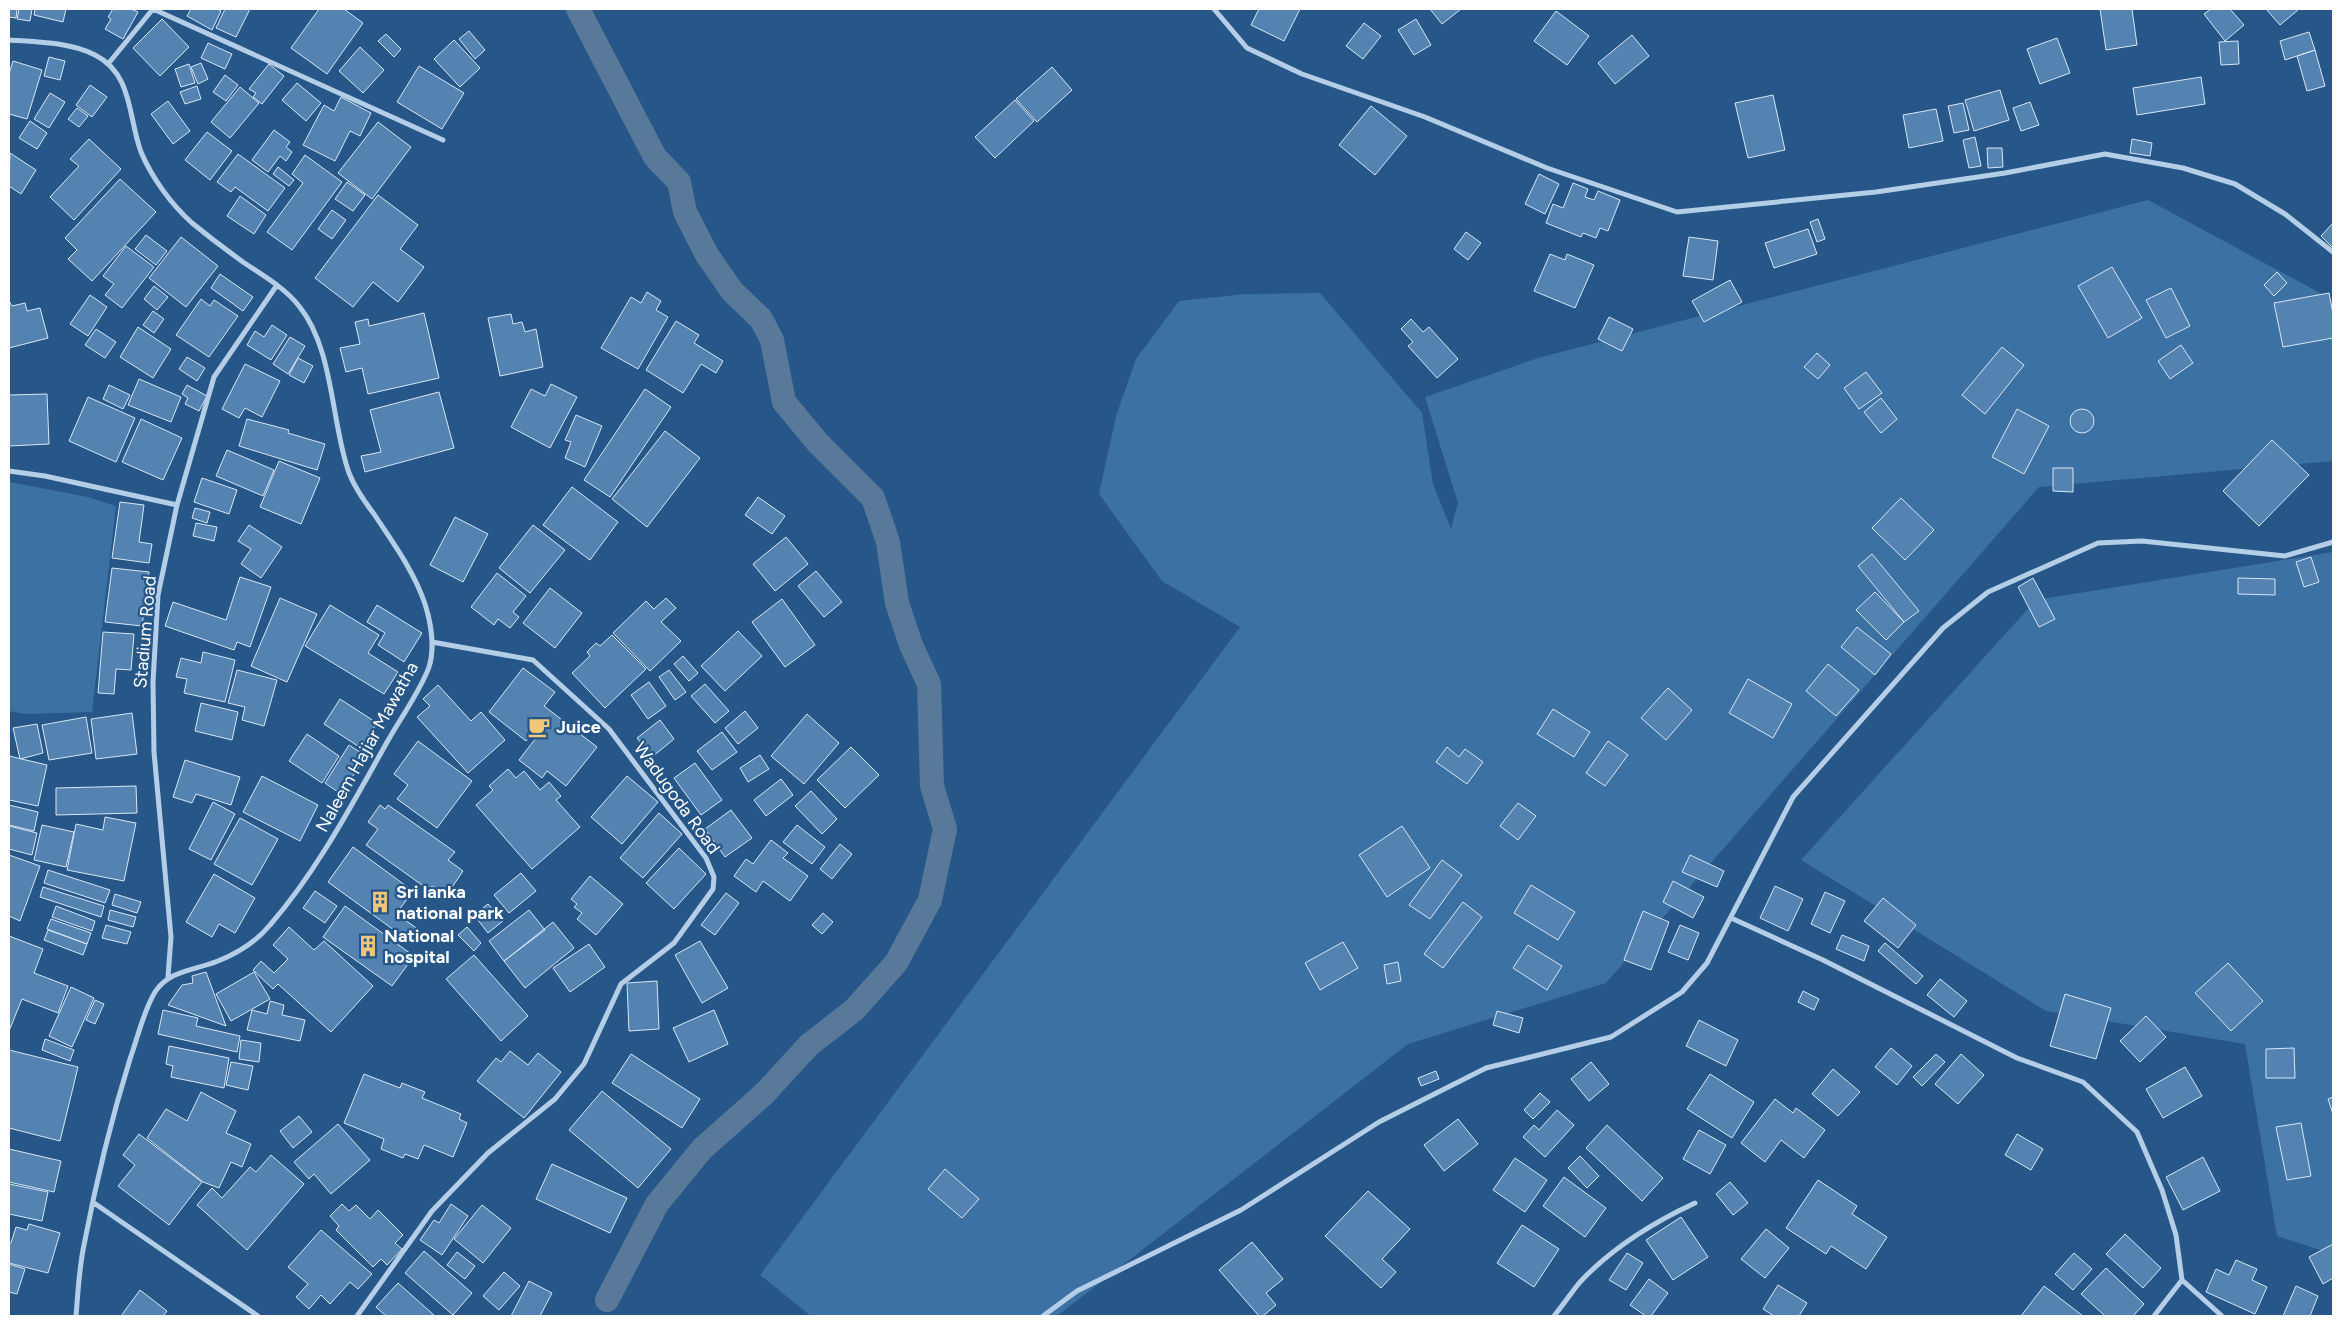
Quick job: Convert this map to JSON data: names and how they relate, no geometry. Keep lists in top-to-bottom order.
{
  "streets": {
    "street": ["Stadium Road", "Naleem Hajiar Mawatha", "Wadugoda Road"]
  },
  "crossings": [
    ["Stadium Road", "Naleem Hajiar Mawatha"],
    ["Naleem Hajiar Mawatha", "Wadugoda Road"]
  ],
  "places": {
    "cafe": ["Juice"],
    "building": ["Sri lanka national park", "National hospital"]
  }
}
